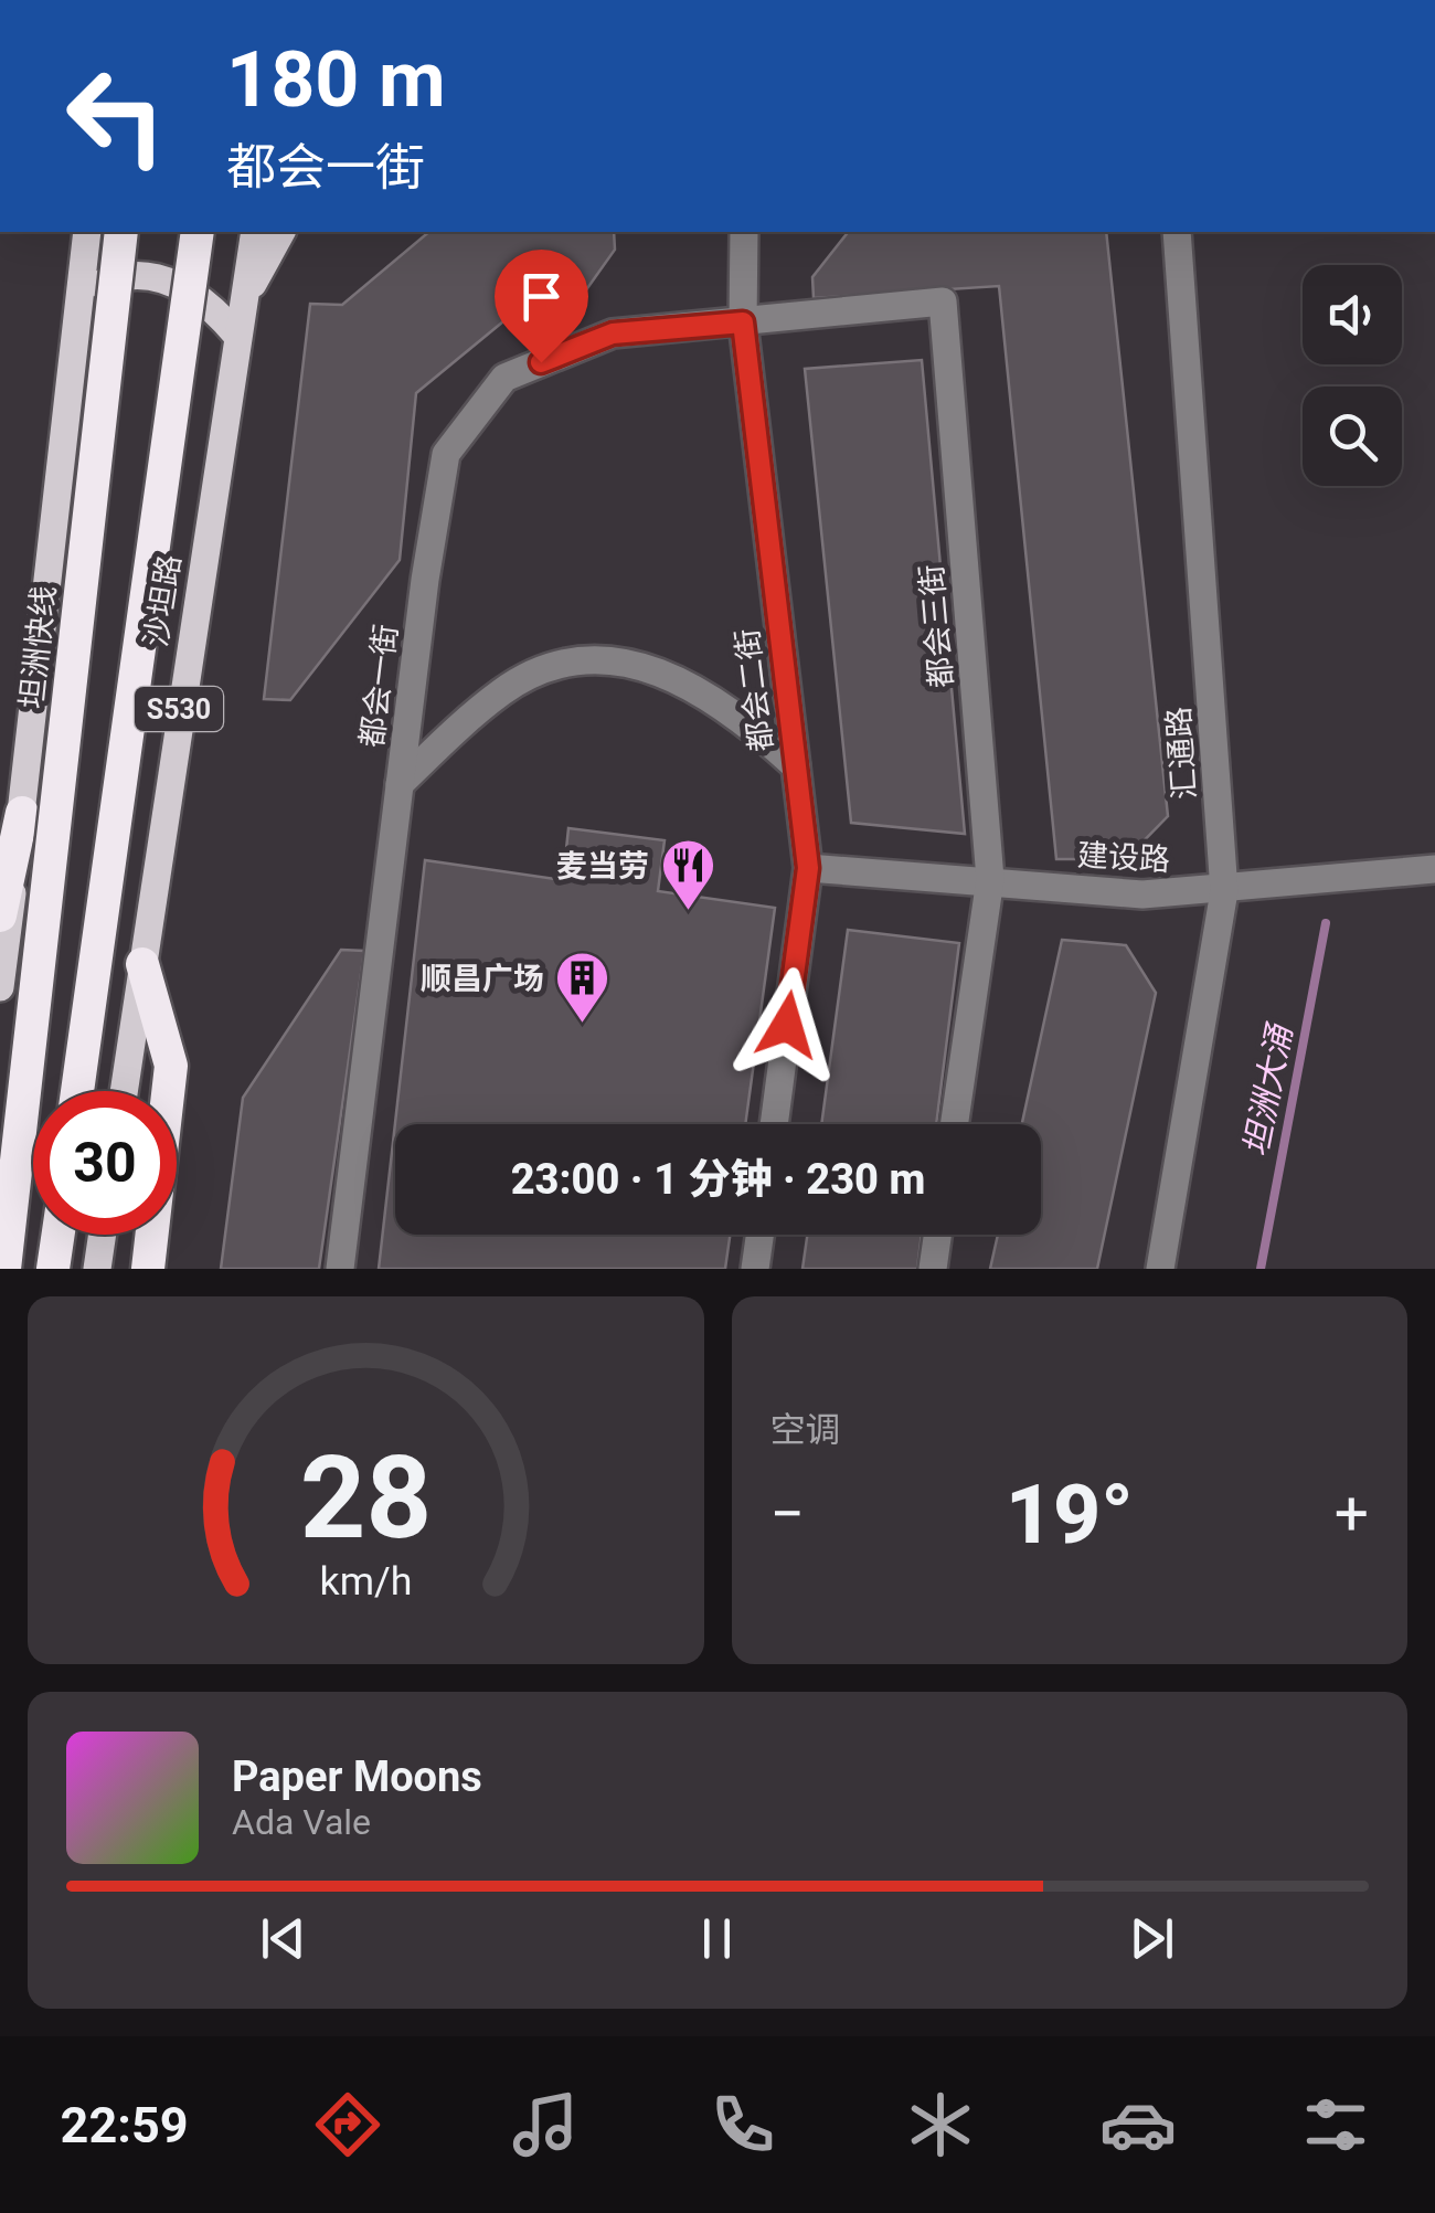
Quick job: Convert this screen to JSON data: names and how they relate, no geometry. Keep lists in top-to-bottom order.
{
  "streets": {
    "highway": ["坦洲快线"],
    "main road": ["沙坦路", "S530"],
    "street": [
      "都会三街",
      "都会一街",
      "都会二街",
      "汇通路",
      "建设路"
    ]
  },
  "crossings": [
    ["都会三街", "都会一街"],
    ["都会三街", "都会二街"],
    ["都会三街", "建设路"],
    ["都会一街", "都会二街"],
    ["都会二街", "建设路"],
    ["汇通路", "建设路"]
  ],
  "water": ["坦洲大涌"],
  "places": {
    "restaurant": ["麦当劳"],
    "building": ["顺昌广场"]
  },
  "page": {
    "turn": ["180 m", "都会一街"],
    "limit": "30",
    "trip": "23:00 · 1 分钟 · 230 m",
    "tile": "空调",
    "heat": ["−", "19°", "+"],
    "song": ["Paper Moons", "Ada Vale"],
    "tabs": "22:59",
    "gauge": ["28", "km/h"]
  }
}
